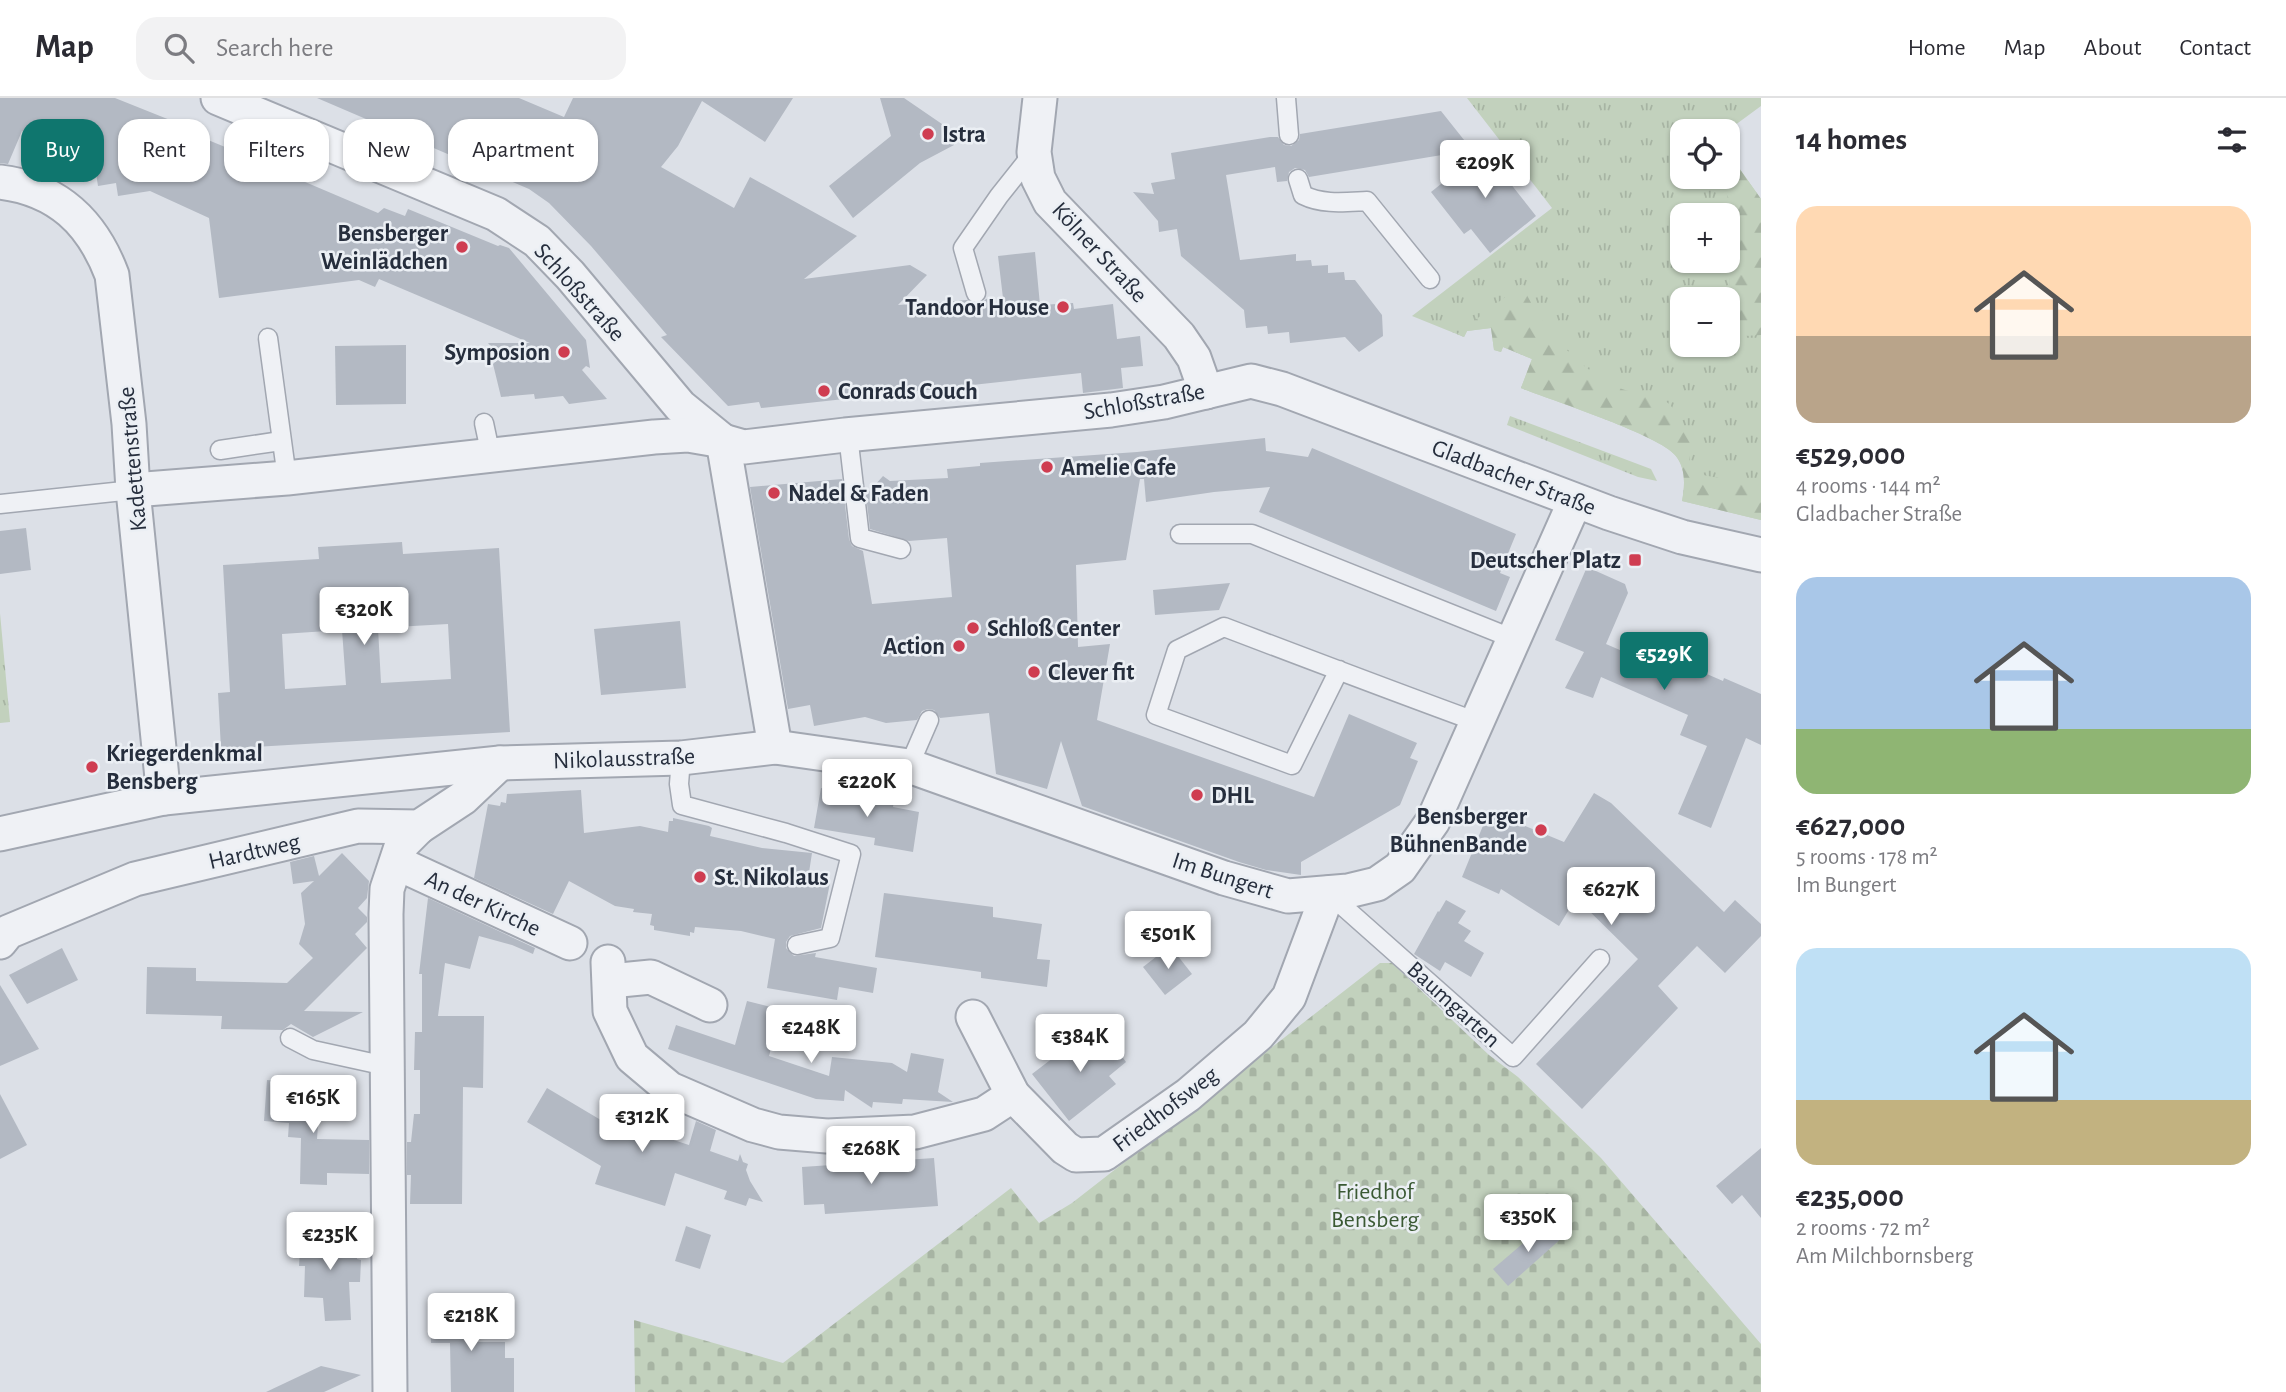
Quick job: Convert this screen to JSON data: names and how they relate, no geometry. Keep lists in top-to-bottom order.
{
  "streets": {
    "street": [
      "Kölner Straße",
      "Schloßstraße",
      "Kadettenstraße",
      "Gladbacher Straße",
      "Nikolausstraße",
      "Hardtweg",
      "Im Bungert",
      "An der Kirche",
      "Friedhofsweg"
    ],
    "lane": ["Baumgarten"]
  },
  "crossings": [
    ["Kölner Straße", "Schloßstraße"],
    ["Schloßstraße", "Kadettenstraße"],
    ["Schloßstraße", "Gladbacher Straße"],
    ["Kadettenstraße", "Nikolausstraße"],
    ["Gladbacher Straße", "Im Bungert"],
    ["Nikolausstraße", "Im Bungert"],
    ["Im Bungert", "Baumgarten"],
    ["Im Bungert", "Friedhofsweg"],
    ["Baumgarten", "Friedhofsweg"]
  ],
  "parks": ["Friedhof Bensberg"],
  "places": {
    "other": [
      "Istra",
      "Bensberger Weinlädchen",
      "Tandoor House",
      "Symposion",
      "Conrads Couch",
      "Amelie Cafe",
      "Nadel & Faden",
      "Schloß Center",
      "Action",
      "Clever fit",
      "Kriegerdenkmal Bensberg",
      "DHL",
      "Bensberger BühnenBande",
      "St. Nikolaus"
    ],
    "transit": ["Deutscher Platz"]
  },
  "page": {
    "header": "Map",
    "search": "Search here",
    "nav": [
      "Home",
      "Map",
      "About",
      "Contact"
    ],
    "heading": "14 homes",
    "map_buttons": ["+", "−"],
    "chip": [
      "Buy",
      "Rent",
      "Filters",
      "New",
      "Apartment"
    ],
    "price": [
      "€209K",
      "€320K",
      "€529K",
      "€220K",
      "€627K",
      "€501K",
      "€248K",
      "€384K",
      "€165K",
      "€312K",
      "€268K",
      "€350K",
      "€235K",
      "€218K"
    ],
    "list": [
      {
        "name": "€529,000",
        "note": "4 rooms · 144 m² · Gladbacher Straße"
      },
      {
        "name": "€627,000",
        "note": "5 rooms · 178 m² · Im Bungert"
      },
      {
        "name": "€235,000",
        "note": "2 rooms · 72 m² · Am Milchbornsberg"
      }
    ]
  }
}
